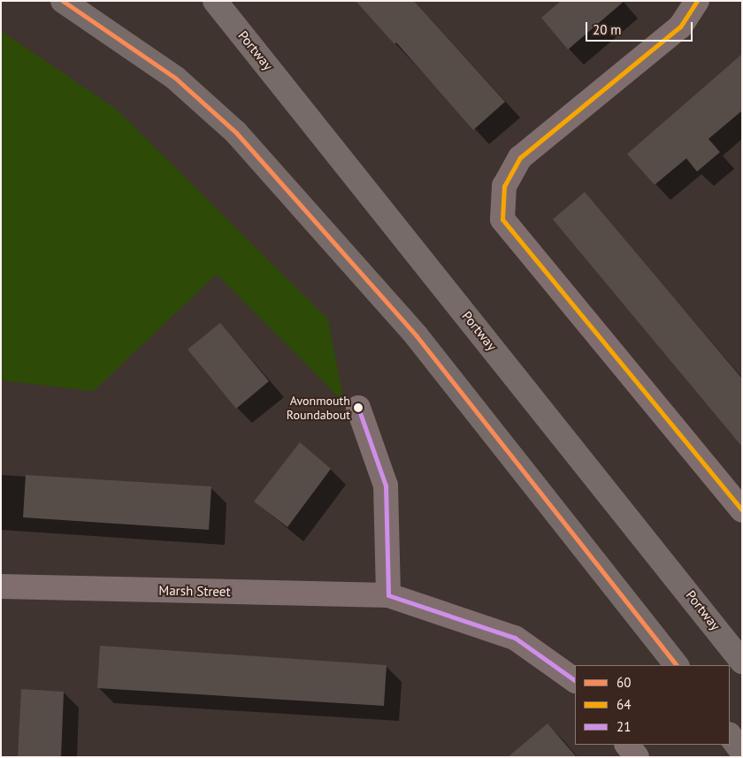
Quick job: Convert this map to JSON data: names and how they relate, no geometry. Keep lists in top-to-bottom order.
{
  "streets": {
    "highway": ["Portway"],
    "street": ["Marsh Street"]
  },
  "places": ["Avonmouth Roundabout"],
  "lines": ["transit line 60", "transit line 64", "transit line 21"],
  "legend": ["60", "64", "21"],
  "scale_bar": "20 m"
}
